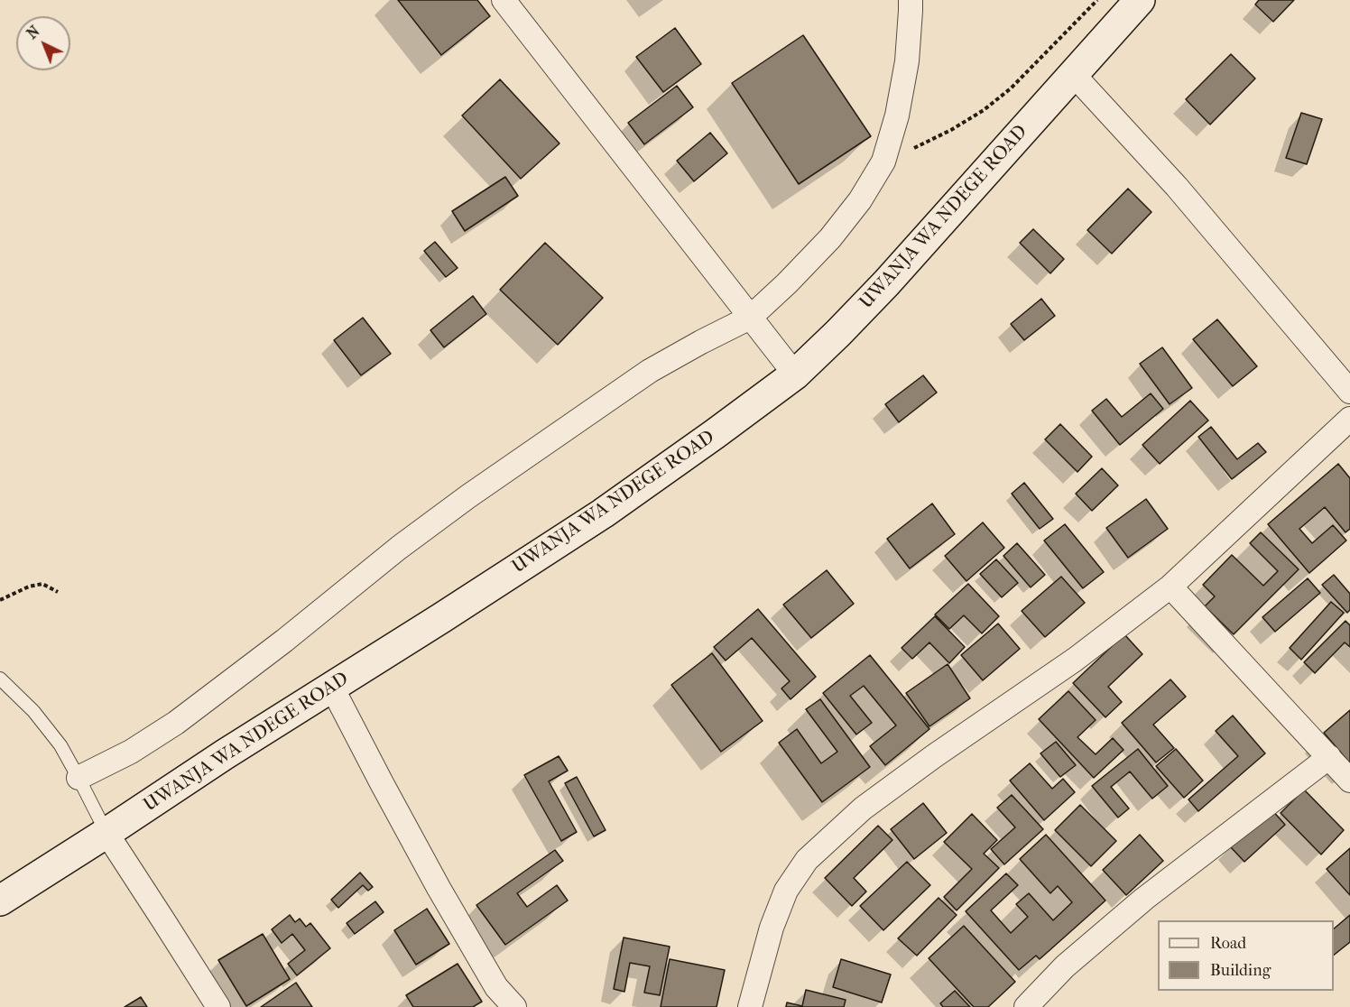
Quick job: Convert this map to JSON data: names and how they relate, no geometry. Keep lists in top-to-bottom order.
{
  "streets": {
    "main road": ["UWANJA WA NDEGE ROAD"]
  },
  "legend": ["Road", "Building"],
  "north": "top left"
}
